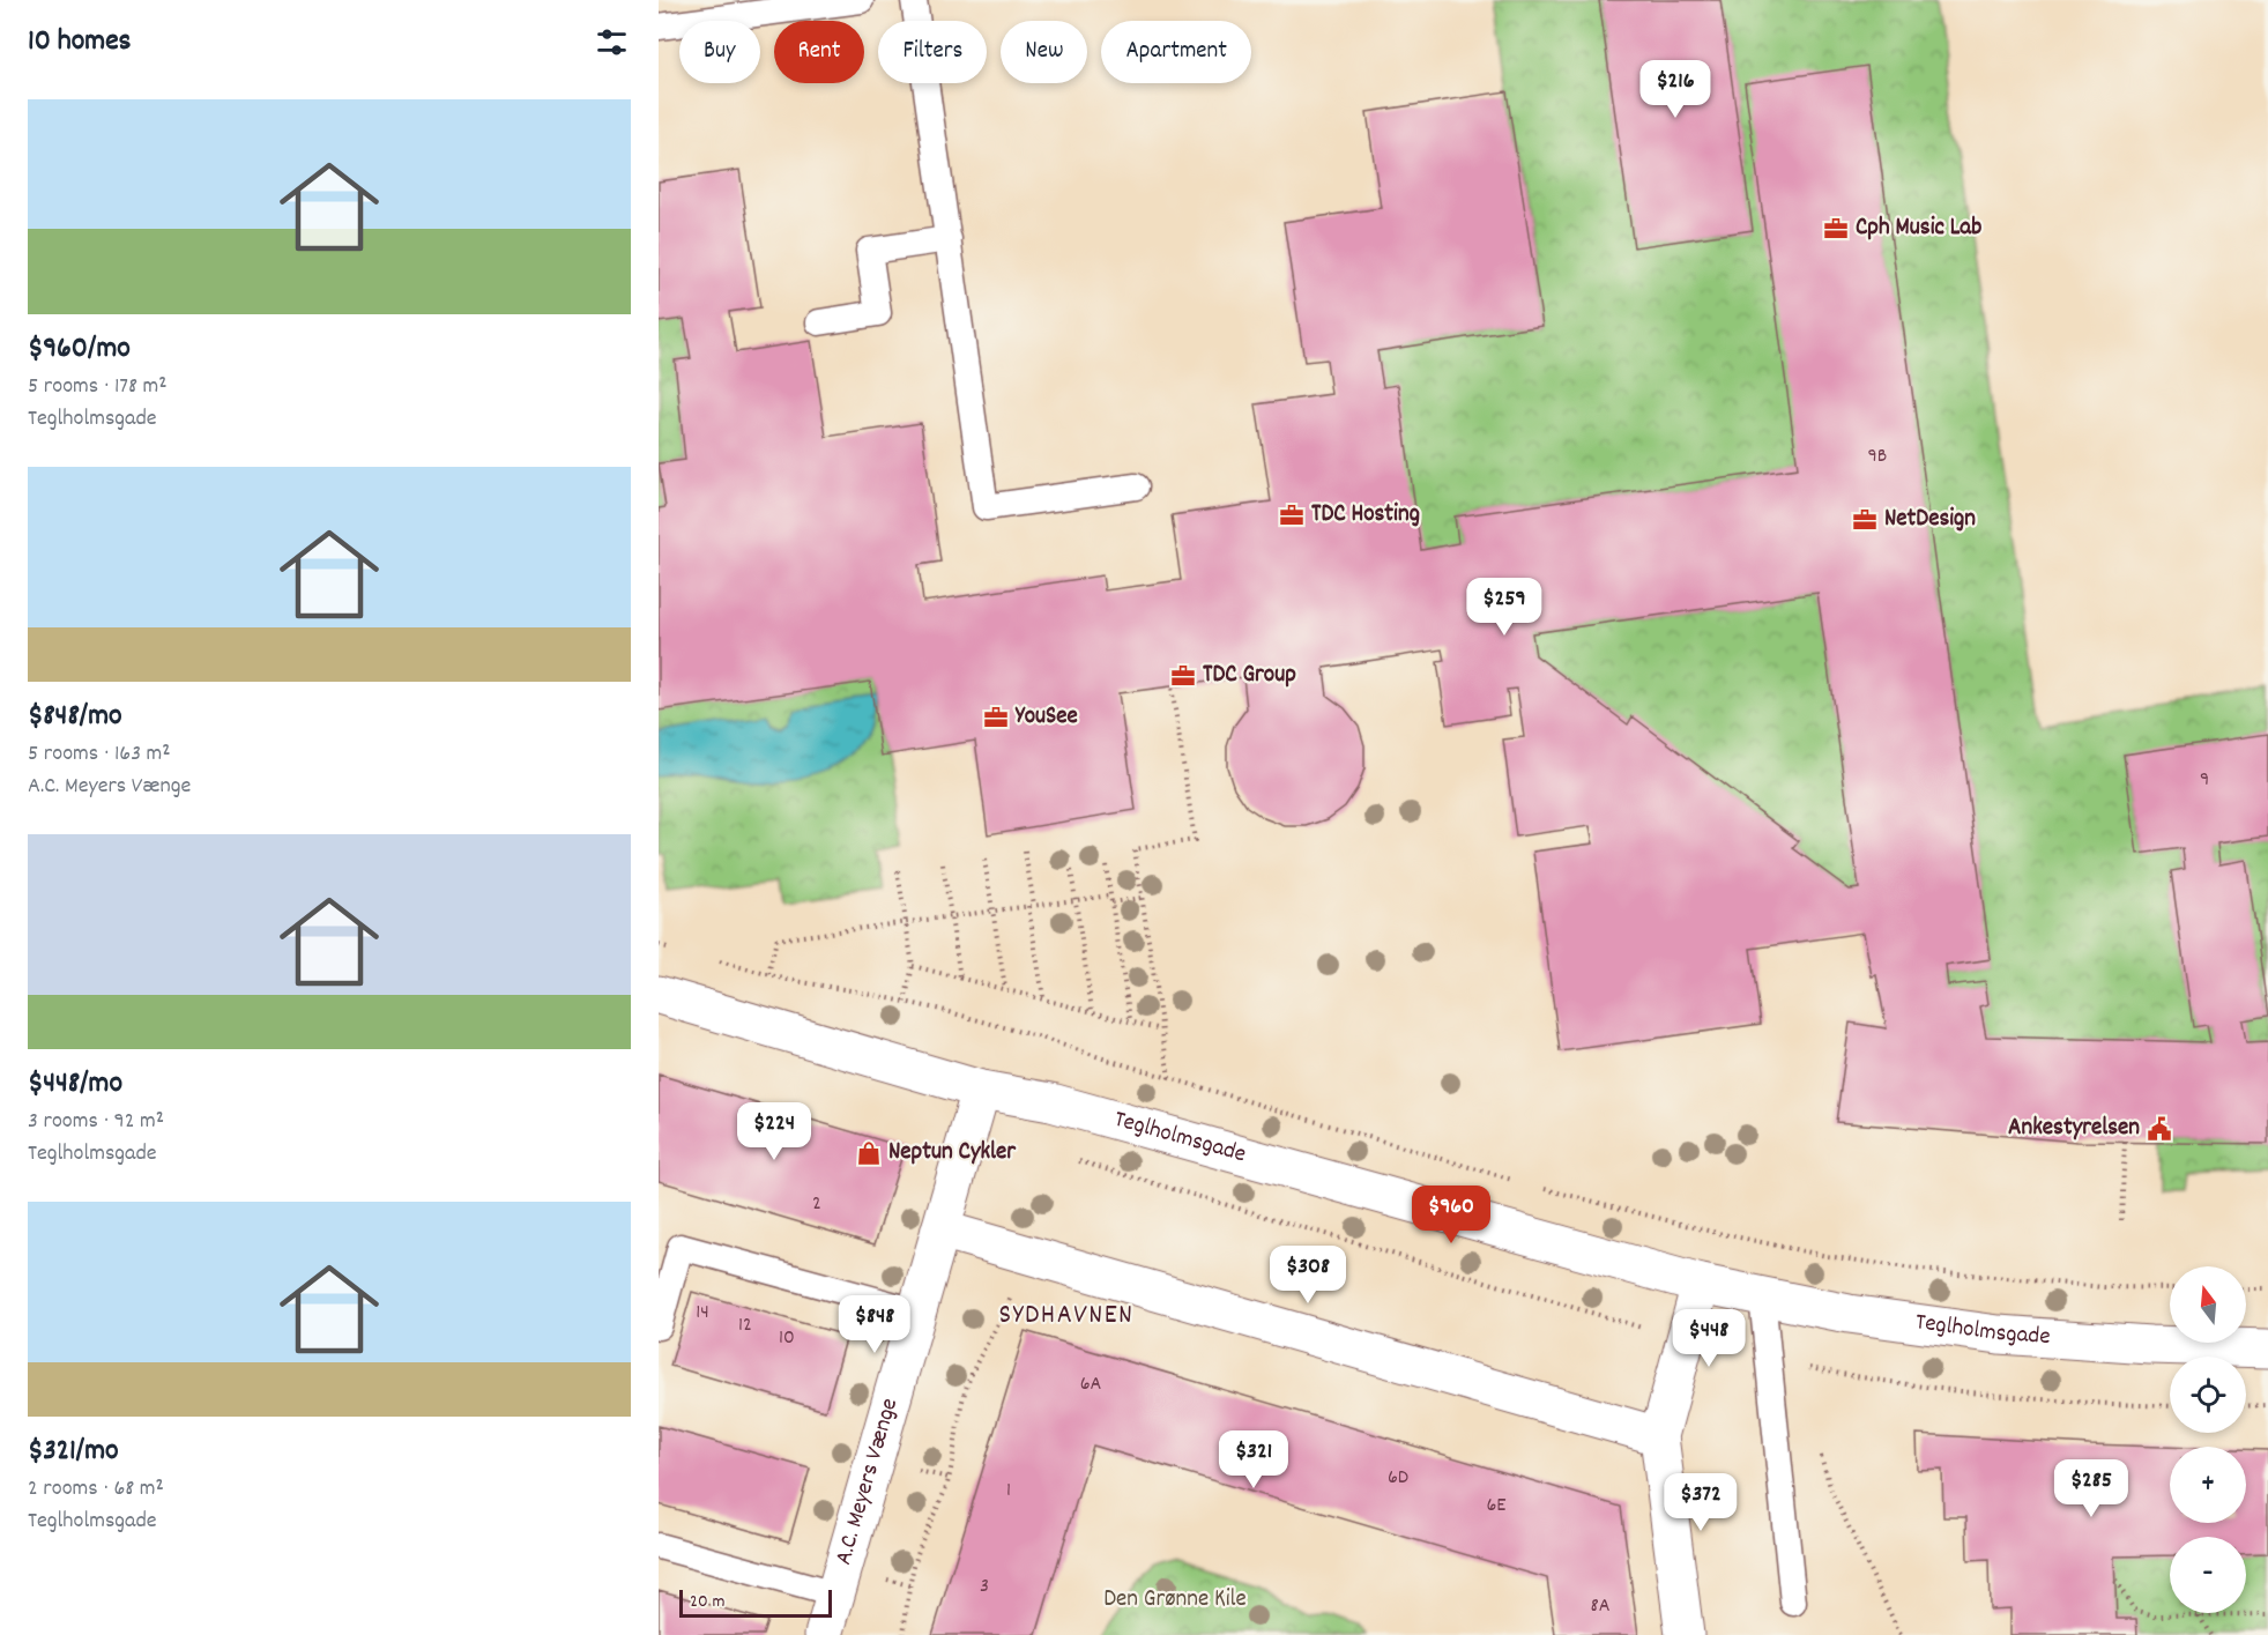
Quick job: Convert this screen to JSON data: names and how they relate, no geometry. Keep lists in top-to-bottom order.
{
  "streets": {
    "street": ["Teglholmsgade", "A.C. Meyers Vænge"]
  },
  "crossings": [
    ["Teglholmsgade", "A.C. Meyers Vænge"]
  ],
  "districts": ["SYDHAVNEN"],
  "parks": ["Den Grønne Kile"],
  "places": {
    "office": [
      "Cph Music Lab",
      "TDC Hosting",
      "NetDesign",
      "TDC Group",
      "YouSee"
    ],
    "public building": ["Ankestyrelsen"],
    "shop": ["Neptun Cykler"]
  },
  "house_numbers": [
    "9B",
    "9",
    "2",
    "14",
    "12",
    "10",
    "6A",
    "6D",
    "1",
    "6E",
    "3",
    "8A"
  ],
  "scale_bar": "20 m",
  "north": "top",
  "page": {
    "heading": "10 homes",
    "chip": [
      "Buy",
      "Rent",
      "Filters",
      "New",
      "Apartment"
    ],
    "price": [
      "$216",
      "$259",
      "$224",
      "$960",
      "$308",
      "$848",
      "$448",
      "$321",
      "$285",
      "$372"
    ],
    "list": [
      {
        "name": "$960/mo",
        "note": "5 rooms · 178 m² · Teglholmsgade"
      },
      {
        "name": "$848/mo",
        "note": "5 rooms · 163 m² · A.C. Meyers Vænge"
      },
      {
        "name": "$448/mo",
        "note": "3 rooms · 92 m² · Teglholmsgade"
      },
      {
        "name": "$321/mo",
        "note": "2 rooms · 68 m² · Teglholmsgade"
      }
    ],
    "map_buttons": ["+", "−"],
    "scale": "20 m"
  }
}
